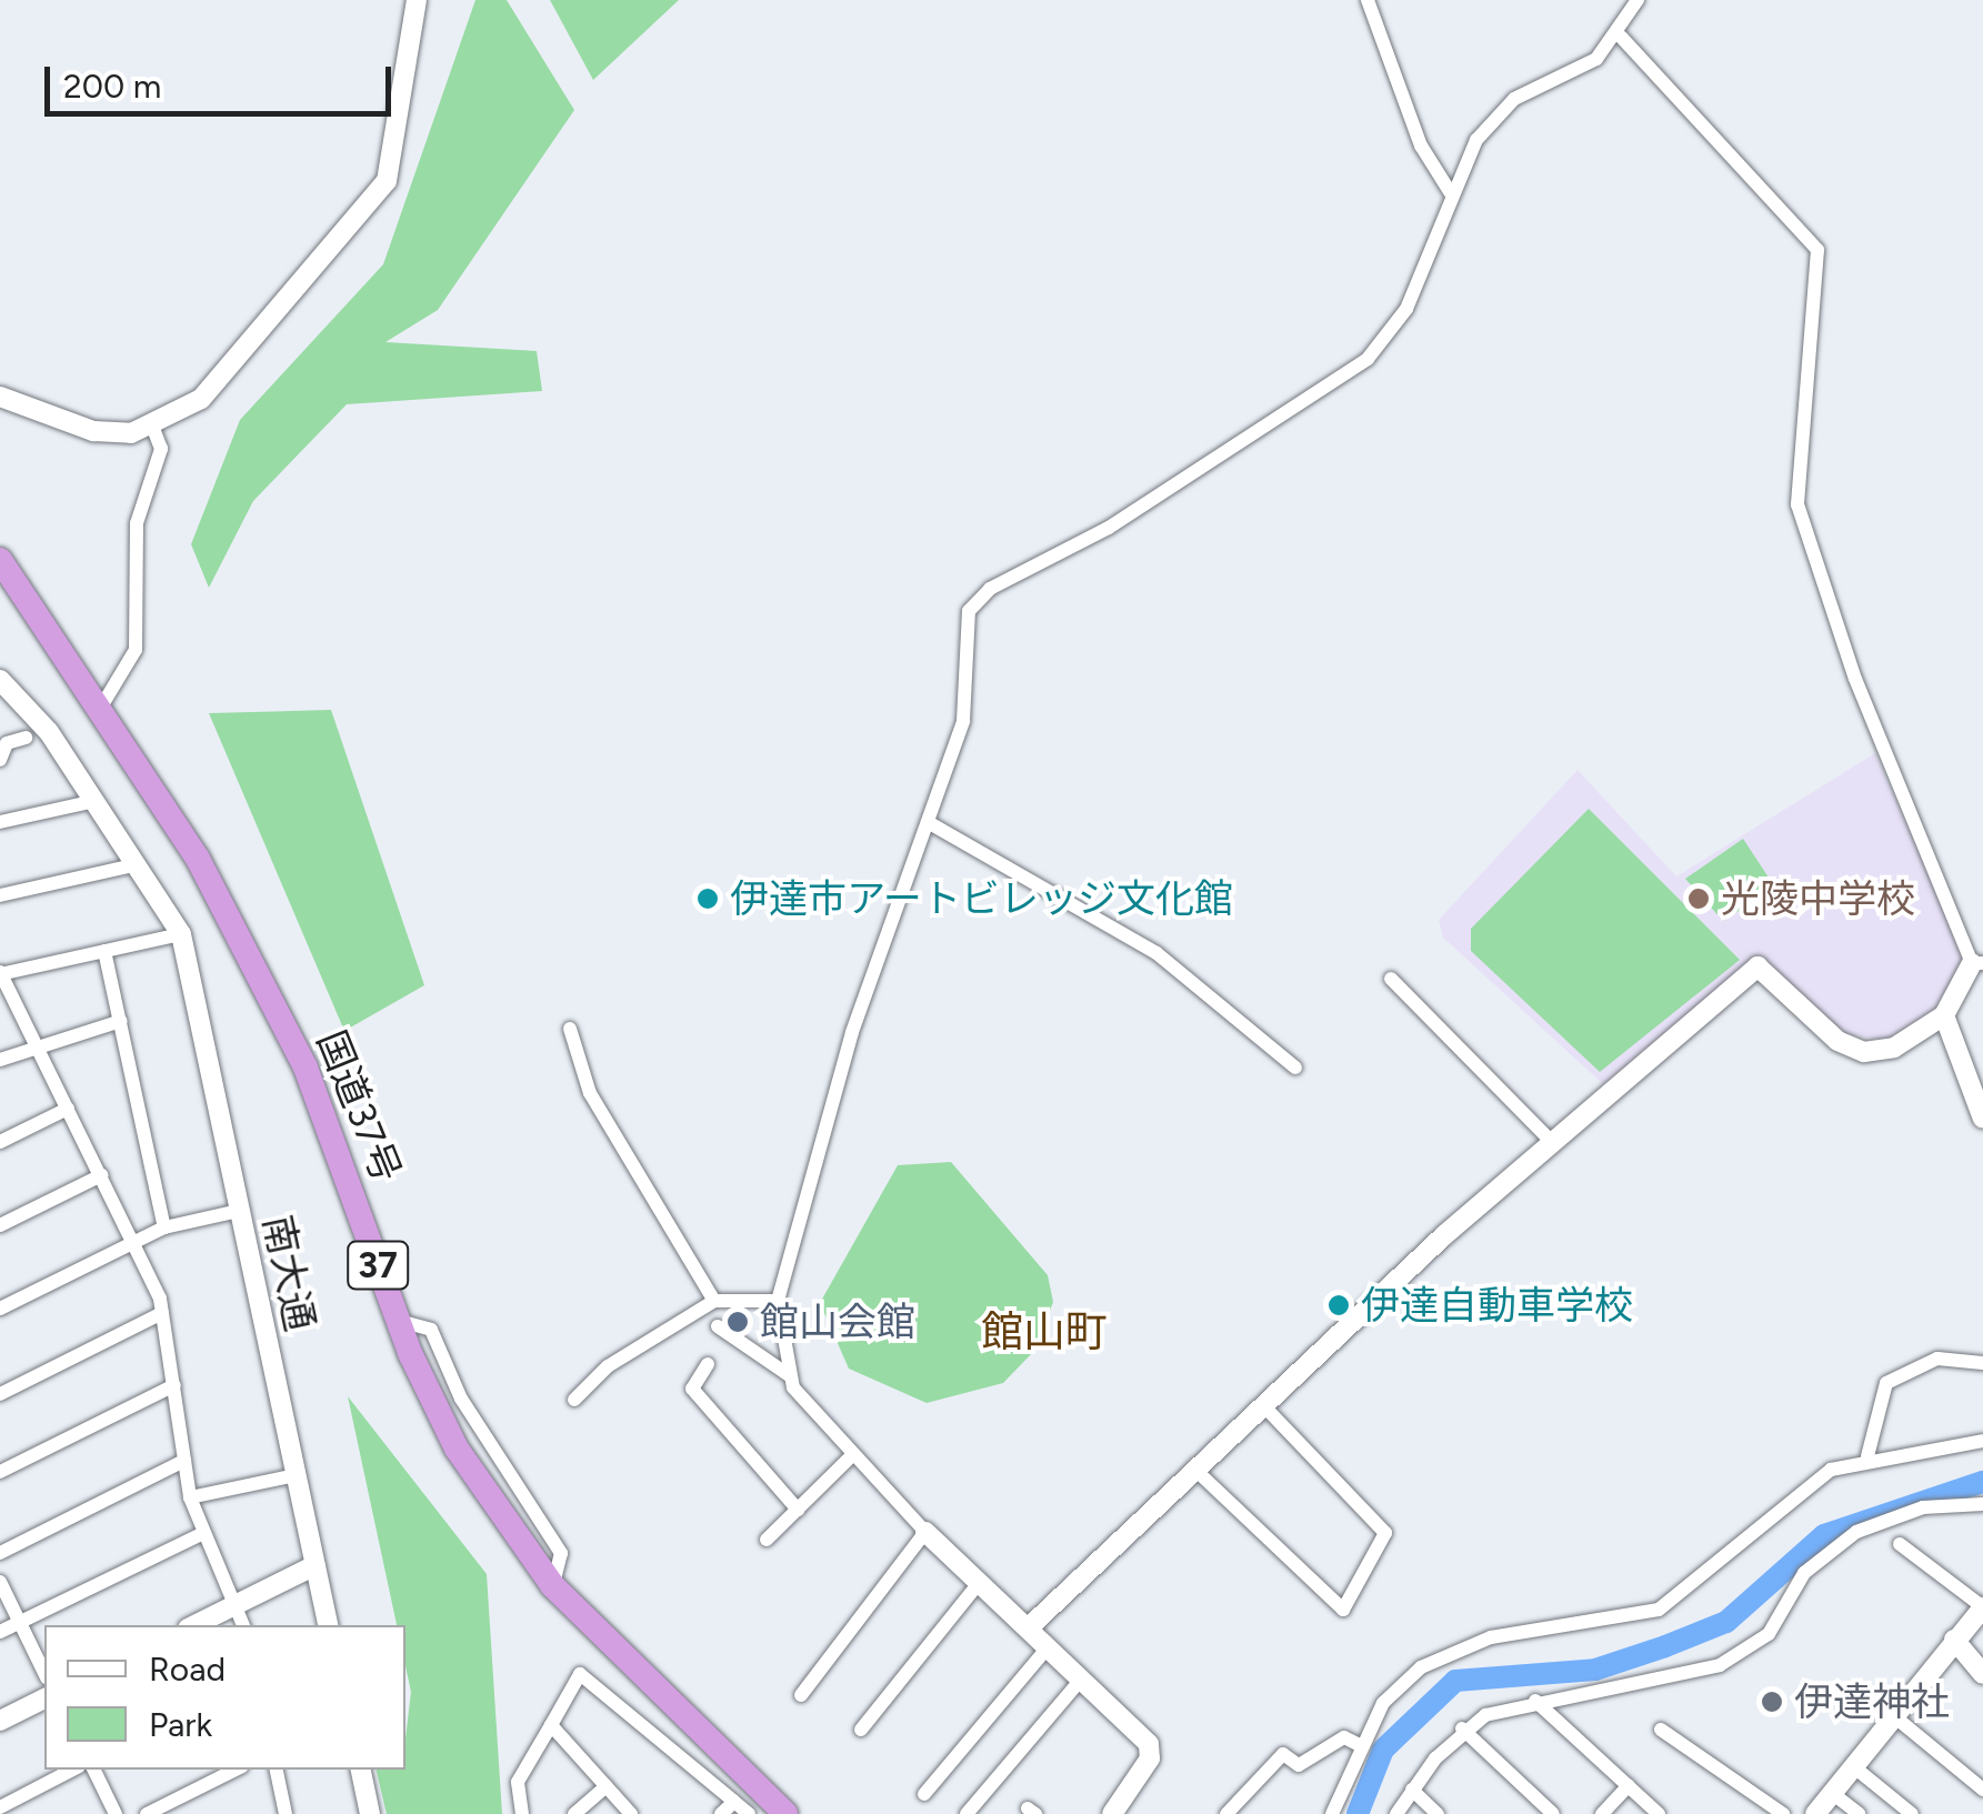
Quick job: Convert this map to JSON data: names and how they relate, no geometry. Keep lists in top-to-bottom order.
{
  "streets": {
    "highway": ["国道37号", "37"],
    "street": ["南大通"]
  },
  "districts": ["館山町"],
  "places": [
    "伊達市アートビレッジ文化館",
    "光陵中学校",
    "伊達自動車学校",
    "館山会館",
    "伊達神社"
  ],
  "legend": ["Road", "Park"],
  "scale_bar": "200 m"
}
